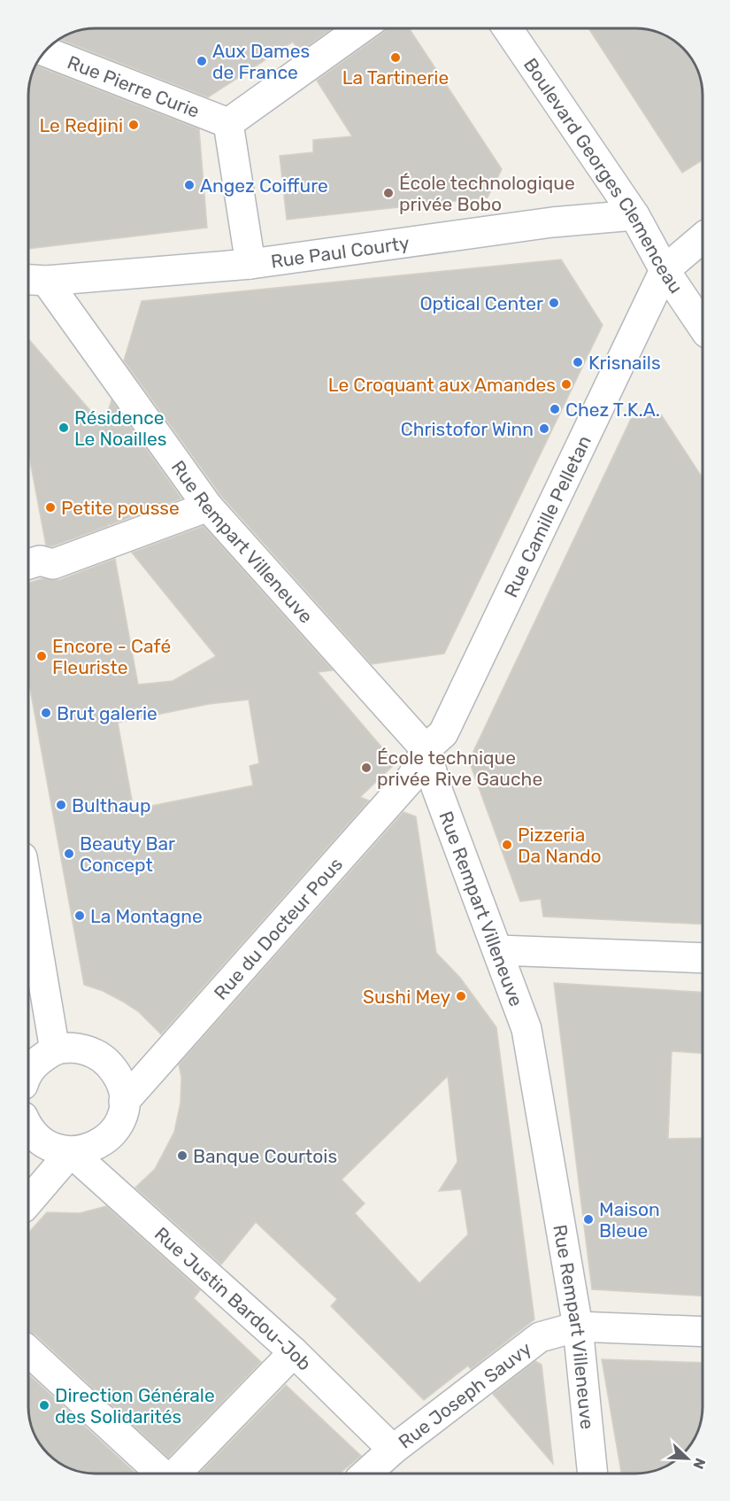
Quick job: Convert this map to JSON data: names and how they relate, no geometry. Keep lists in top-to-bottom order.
{
  "streets": {
    "street": [
      "Rue Pierre Curie",
      "Boulevard Georges Clemenceau",
      "Rue Paul Courty",
      "Rue Camille Pelletan",
      "Rue Rempart Villeneuve",
      "Rue du Docteur Pous",
      "Rue Justin Bardou-Job",
      "Rue Joseph Sauvy"
    ]
  },
  "crossings": [
    ["Boulevard Georges Clemenceau", "Rue Paul Courty"],
    ["Boulevard Georges Clemenceau", "Rue Camille Pelletan"],
    ["Rue Paul Courty", "Rue Rempart Villeneuve"],
    ["Rue Camille Pelletan", "Rue Rempart Villeneuve"],
    ["Rue Camille Pelletan", "Rue du Docteur Pous"],
    ["Rue Rempart Villeneuve", "Rue du Docteur Pous"],
    ["Rue Rempart Villeneuve", "Rue Joseph Sauvy"],
    ["Rue Justin Bardou-Job", "Rue Joseph Sauvy"]
  ],
  "places": [
    "La Tartinerie",
    "Aux Dames de France",
    "Le Redjini",
    "Angez Coiffure",
    "École technologique privée Bobo",
    "Optical Center",
    "Krisnails",
    "Le Croquant aux Amandes",
    "Chez T.K.A.",
    "Résidence Le Noailles",
    "Christofor Winn",
    "Petite pousse",
    "Encore - Café Fleuriste",
    "Brut galerie",
    "École technique privée Rive Gauche",
    "Bulthaup",
    "Pizzeria Da Nando",
    "Beauty Bar Concept",
    "La Montagne",
    "Sushi Mey",
    "Banque Courtois",
    "Maison Bleue",
    "Direction Générale des Solidarités"
  ],
  "north": "bottom right"
}
